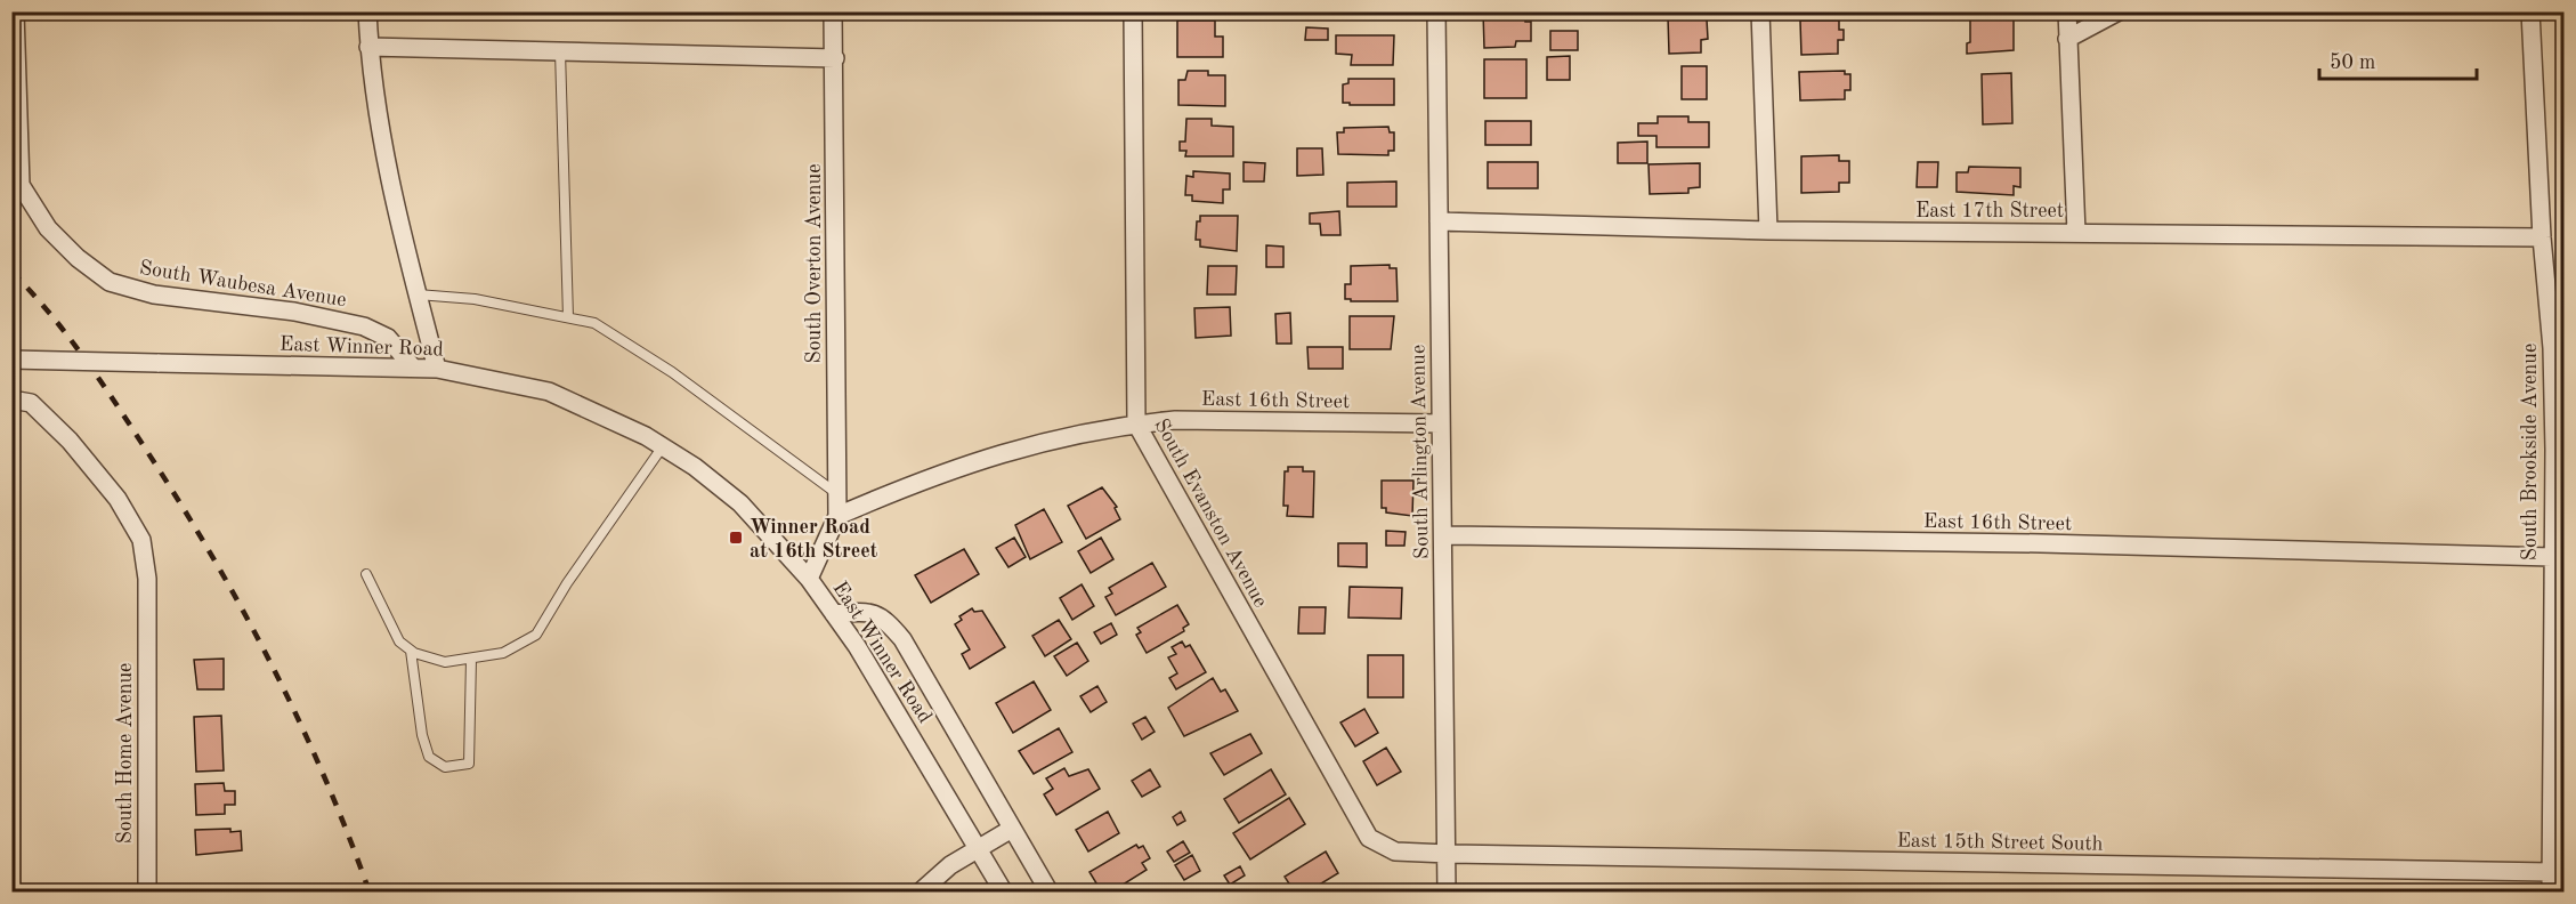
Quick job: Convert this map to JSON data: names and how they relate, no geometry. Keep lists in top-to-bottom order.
{
  "streets": {
    "street": [
      "East 17th Street",
      "South Overton Avenue",
      "South Waubesa Avenue",
      "East Winner Road",
      "East 16th Street",
      "South Arlington Avenue",
      "South Brookside Avenue",
      "South Evanston Avenue",
      "South Home Avenue",
      "East 15th Street South"
    ]
  },
  "crossings": [
    ["East 17th Street", "South Arlington Avenue"],
    ["East 17th Street", "South Brookside Avenue"],
    ["South Overton Avenue", "East 16th Street"],
    ["South Waubesa Avenue", "East Winner Road"],
    ["East 16th Street", "South Arlington Avenue"],
    ["East 16th Street", "South Brookside Avenue"],
    ["East 16th Street", "South Evanston Avenue"],
    ["South Arlington Avenue", "South Evanston Avenue"],
    ["South Arlington Avenue", "East 15th Street South"],
    ["South Brookside Avenue", "East 15th Street South"],
    ["South Evanston Avenue", "East 15th Street South"]
  ],
  "places": {
    "transit": ["Winner Road at 16th Street"]
  },
  "scale_bar": "50 m"
}
